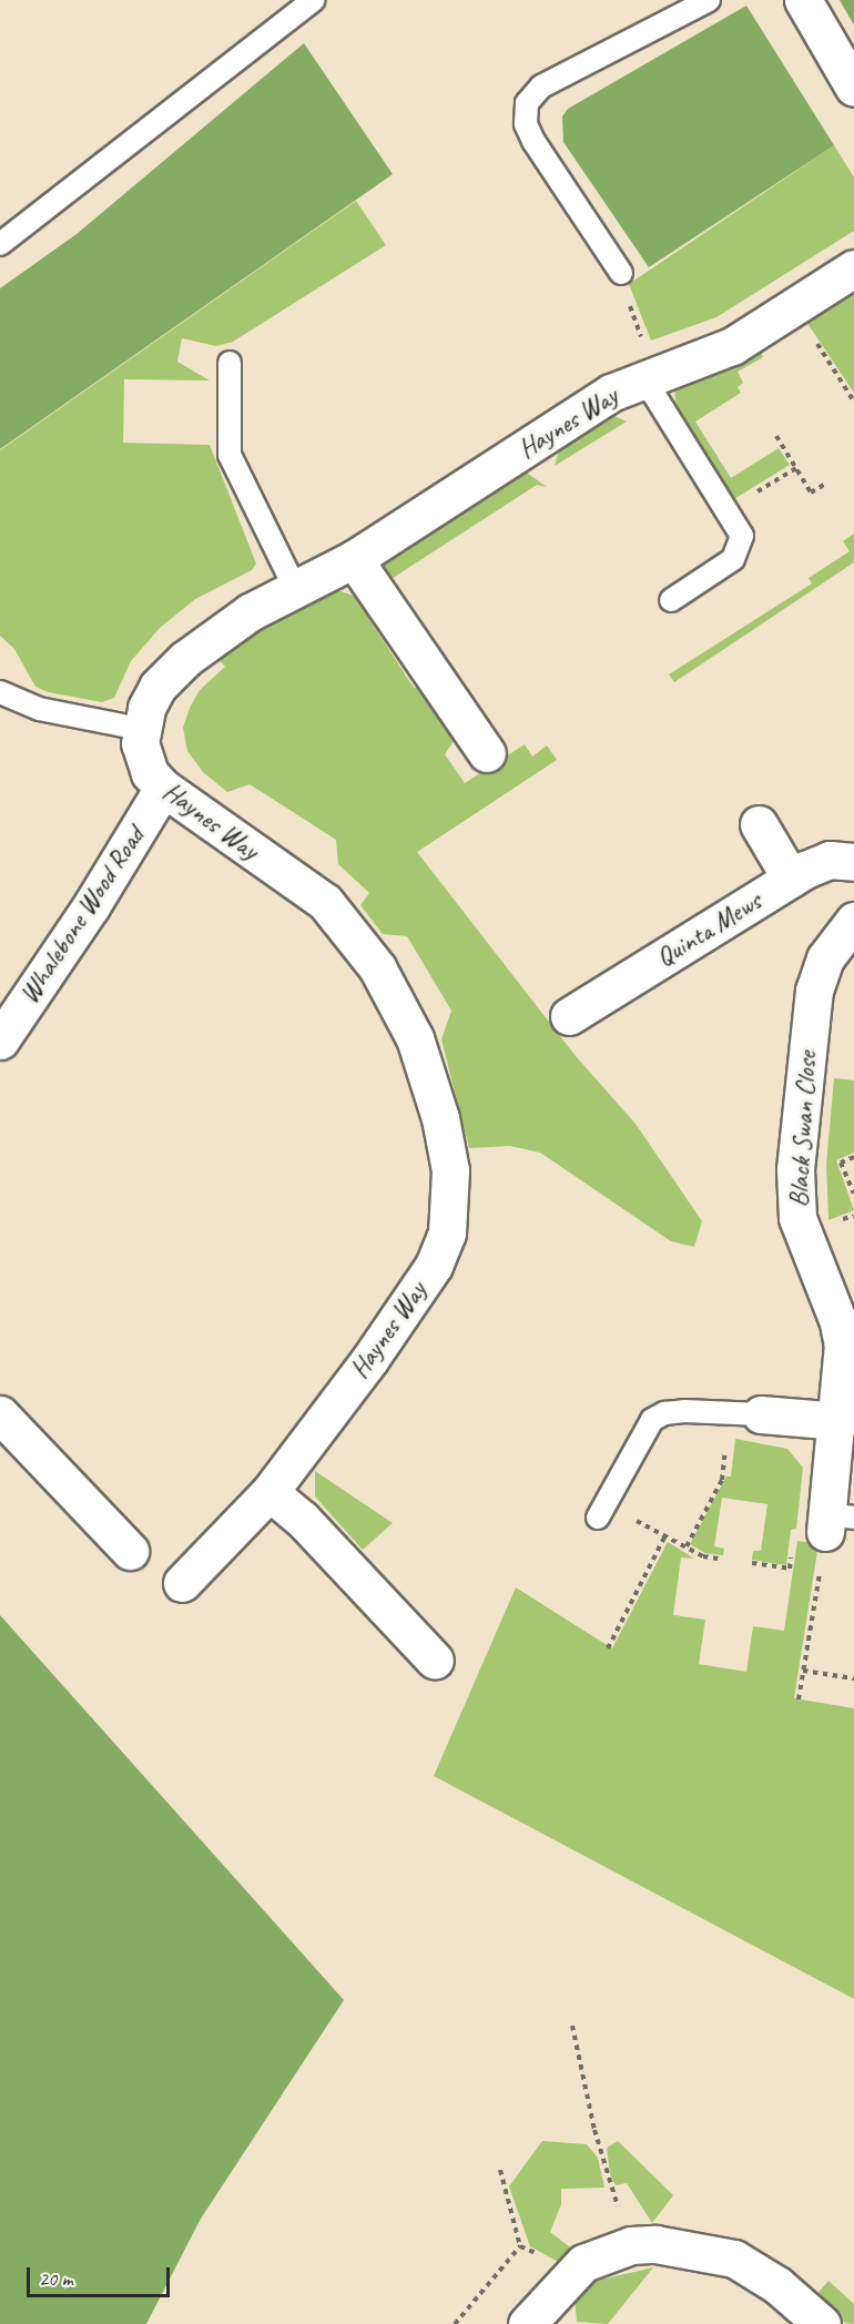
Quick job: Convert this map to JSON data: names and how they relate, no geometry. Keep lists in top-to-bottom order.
{
  "streets": {
    "street": [
      "Haynes Way",
      "Whalebone Wood Road",
      "Quinta Mews",
      "Black Swan Close"
    ]
  },
  "crossings": [
    ["Haynes Way", "Whalebone Wood Road"]
  ],
  "scale_bar": "20 m"
}
